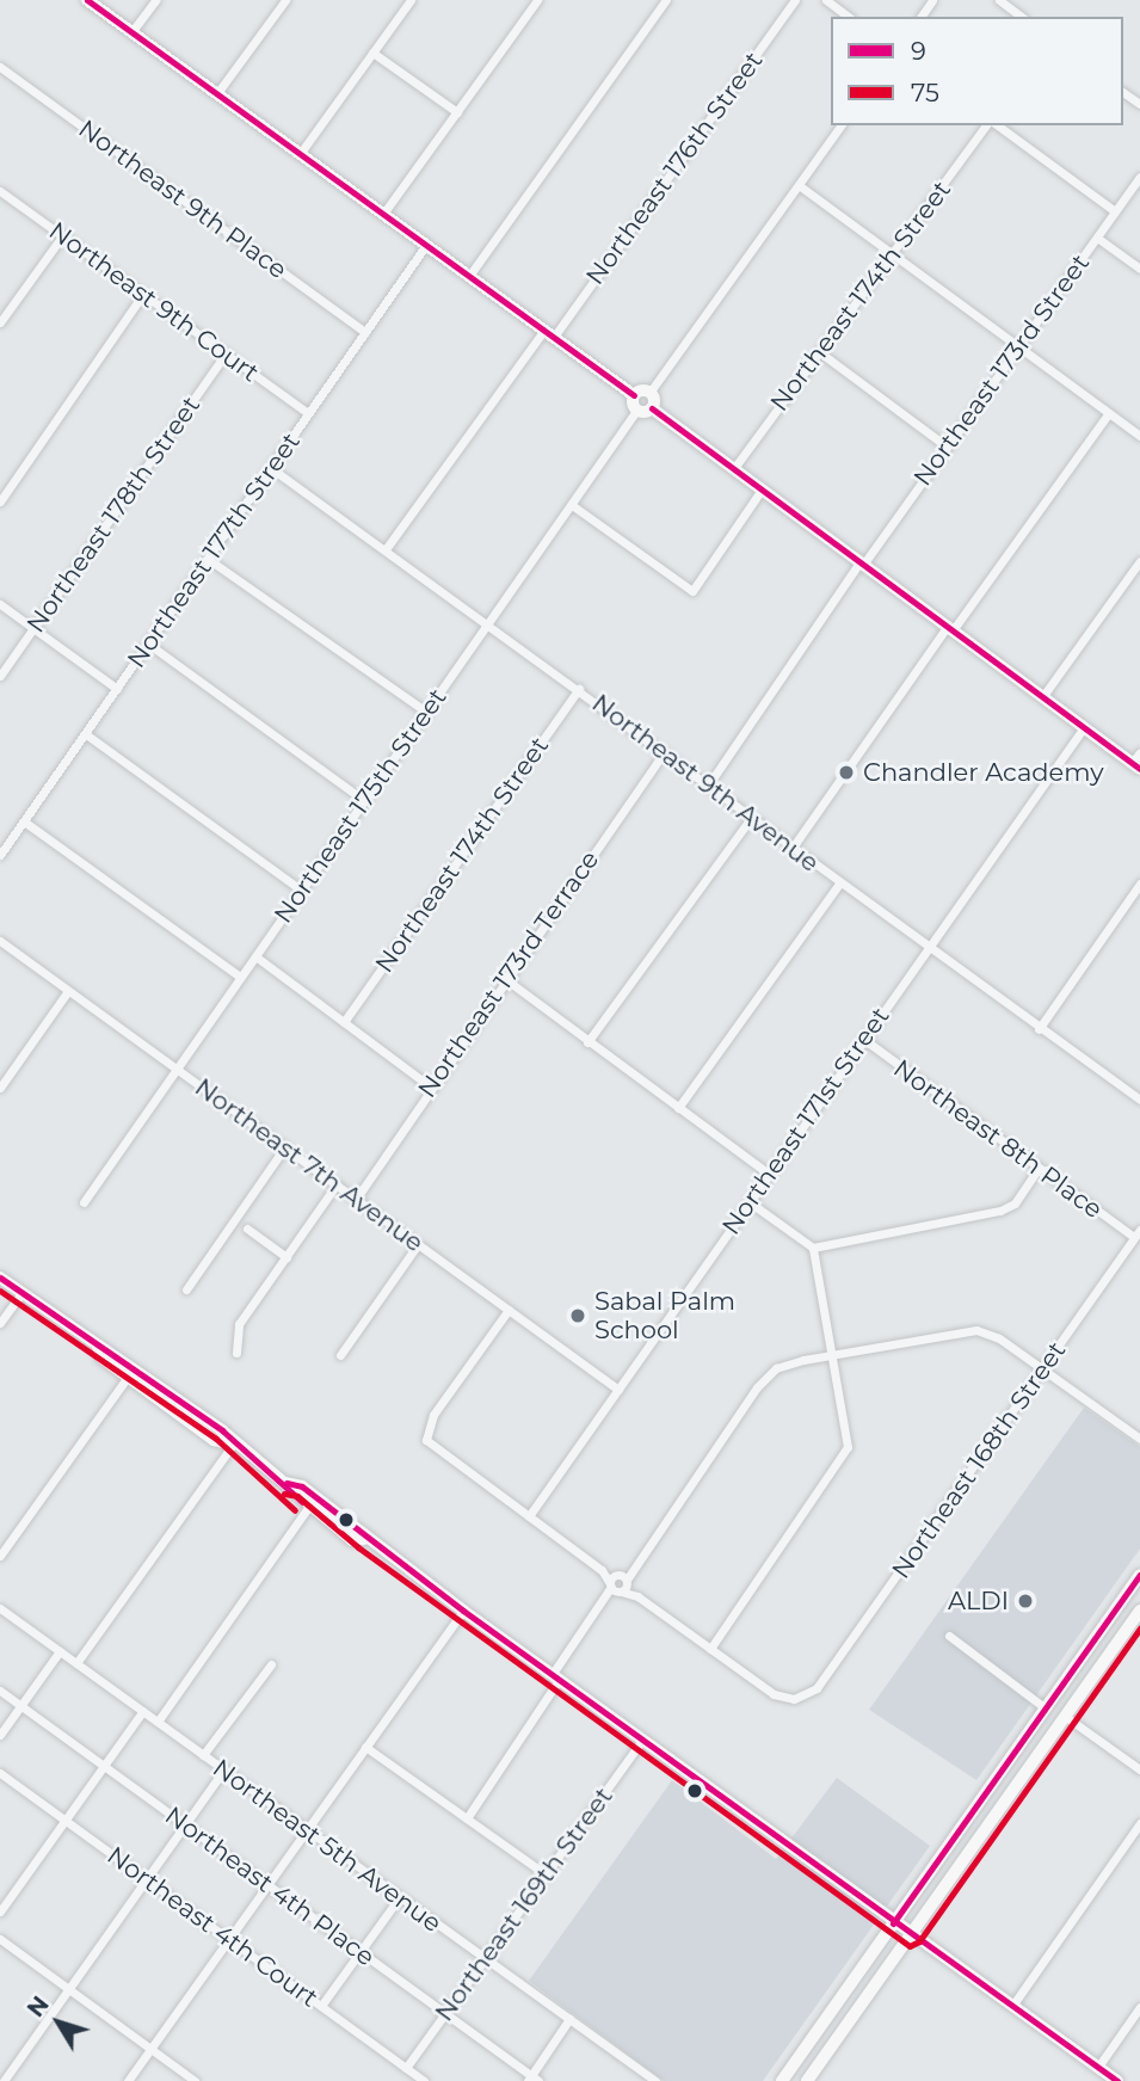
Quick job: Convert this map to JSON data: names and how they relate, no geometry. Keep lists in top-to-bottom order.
{
  "streets": {
    "street": [
      "Northeast 176th Street",
      "Northeast 9th Place",
      "Northeast 174th Street",
      "Northeast 9th Court",
      "Northeast 173rd Street",
      "Northeast 178th Street",
      "Northeast 177th Street",
      "Northeast 9th Avenue",
      "Northeast 175th Street",
      "Northeast 173rd Terrace",
      "Northeast 171st Street",
      "Northeast 8th Place",
      "Northeast 7th Avenue",
      "Northeast 168th Street",
      "Northeast 5th Avenue",
      "Northeast 4th Place",
      "Northeast 169th Street",
      "Northeast 4th Court"
    ]
  },
  "crossings": [
    ["Northeast 176th Street", "Northeast 9th Avenue"],
    ["Northeast 9th Place", "Northeast 177th Street"],
    ["Northeast 174th Street", "Northeast 9th Avenue"],
    ["Northeast 9th Court", "Northeast 178th Street"],
    ["Northeast 9th Court", "Northeast 177th Street"],
    ["Northeast 173rd Street", "Northeast 9th Avenue"],
    ["Northeast 177th Street", "Northeast 9th Avenue"],
    ["Northeast 9th Avenue", "Northeast 175th Street"],
    ["Northeast 9th Avenue", "Northeast 173rd Terrace"],
    ["Northeast 9th Avenue", "Northeast 171st Street"],
    ["Northeast 175th Street", "Northeast 7th Avenue"],
    ["Northeast 173rd Terrace", "Northeast 7th Avenue"],
    ["Northeast 171st Street", "Northeast 8th Place"],
    ["Northeast 171st Street", "Northeast 7th Avenue"],
    ["Northeast 8th Place", "Northeast 168th Street"],
    ["Northeast 5th Avenue", "Northeast 169th Street"],
    ["Northeast 4th Place", "Northeast 169th Street"],
    ["Northeast 169th Street", "Northeast 4th Court"]
  ],
  "places": ["Chandler Academy", "Sabal Palm School", "ALDI"],
  "lines": ["transit line 9", "transit line 75"],
  "legend": ["9", "75"],
  "north": "top left"
}
